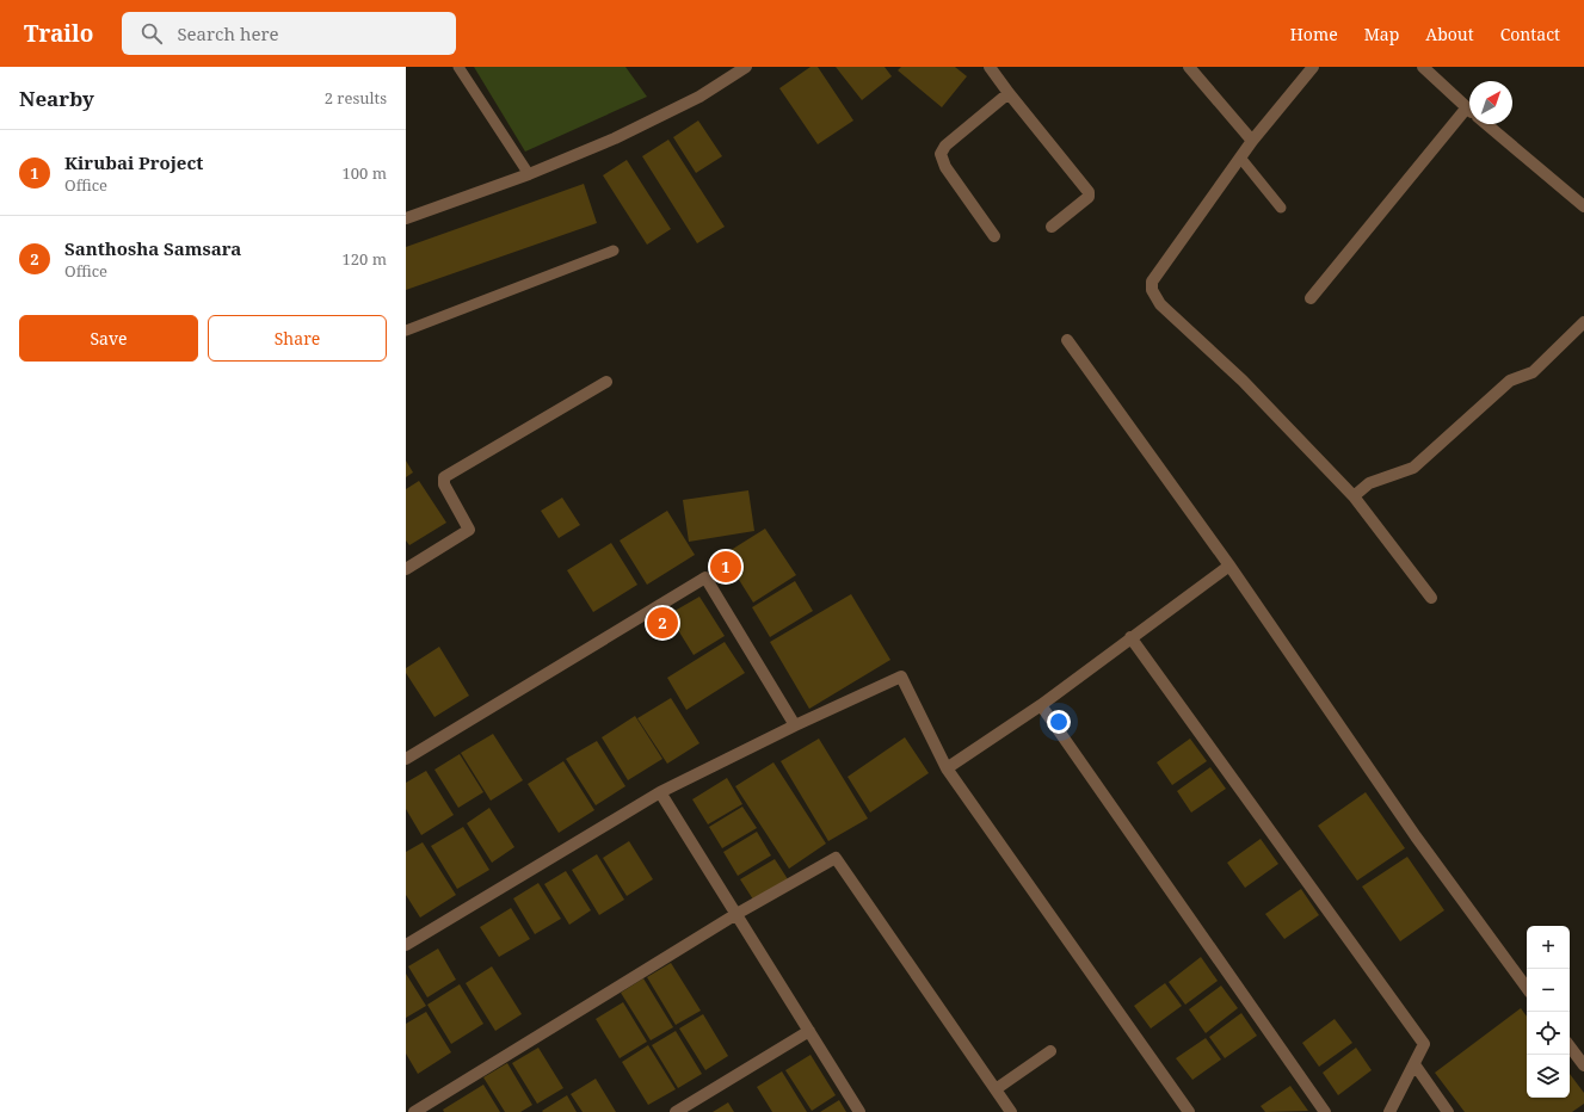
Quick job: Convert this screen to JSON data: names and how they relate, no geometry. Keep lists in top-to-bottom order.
{
  "north": "top right",
  "page": {
    "header": "Trailo",
    "search": "Search here",
    "nav": [
      "Home",
      "Map",
      "About",
      "Contact"
    ],
    "heading": ["Nearby", "2 results"],
    "list": [
      {
        "mark": "1",
        "name": "Kirubai Project",
        "note": "Office",
        "value": "100 m"
      },
      {
        "mark": "2",
        "name": "Santhosha Samsara",
        "note": "Office",
        "value": "120 m"
      }
    ],
    "buttons": ["Save", "Share"],
    "pins": ["1", "2"],
    "map_buttons": ["+", "−"]
  }
}
